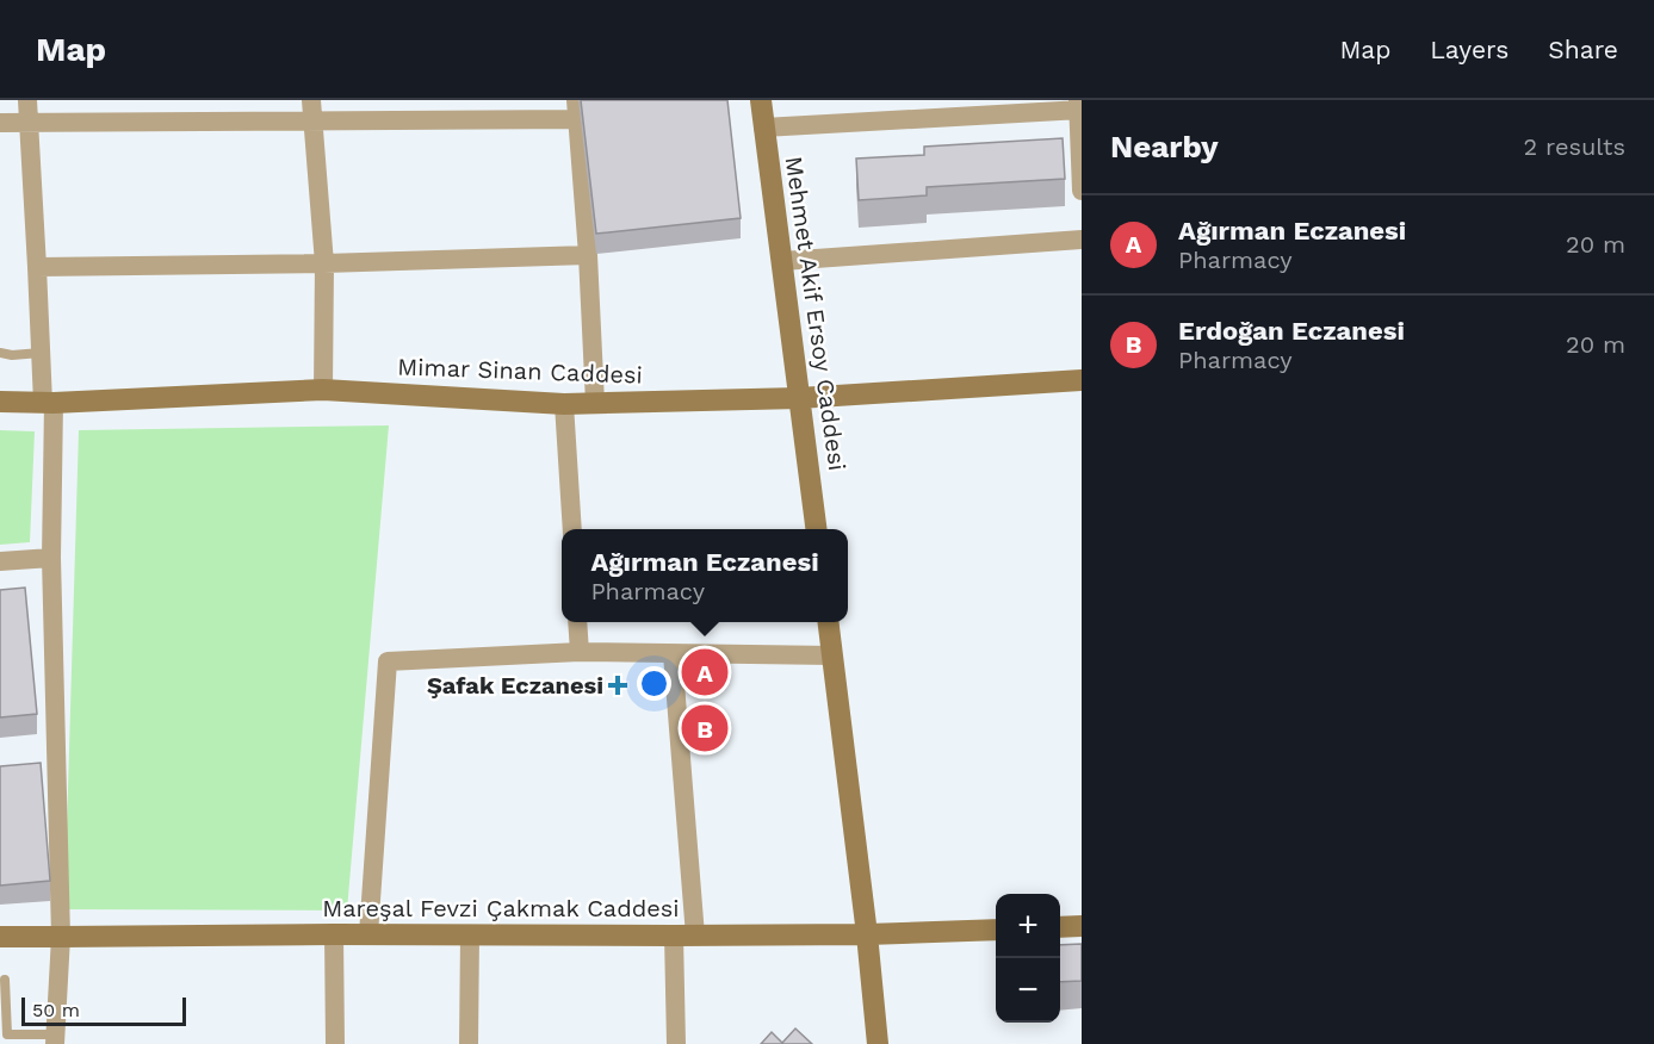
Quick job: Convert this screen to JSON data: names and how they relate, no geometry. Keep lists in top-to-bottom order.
{
  "streets": {
    "street": ["Mehmet Akif Ersoy Caddesi", "Mimar Sinan Caddesi", "Mareşal Fevzi Çakmak Caddesi"]
  },
  "crossings": [
    ["Mehmet Akif Ersoy Caddesi", "Mimar Sinan Caddesi"]
  ],
  "places": {
    "health": ["Şafak Eczanesi"]
  },
  "scale_bar": "50 m",
  "page": {
    "header": "Map",
    "nav": ["Map", "Layers", "Share"],
    "heading": ["Nearby", "2 results"],
    "list": [
      {
        "mark": "A",
        "name": "Ağırman Eczanesi",
        "note": "Pharmacy",
        "value": "20 m"
      },
      {
        "mark": "B",
        "name": "Erdoğan Eczanesi",
        "note": "Pharmacy",
        "value": "20 m"
      }
    ],
    "popup": ["Ağırman Eczanesi", "Pharmacy"],
    "pins": ["A", "B"],
    "map_buttons": ["+", "−"],
    "scale": "50 m"
  }
}
